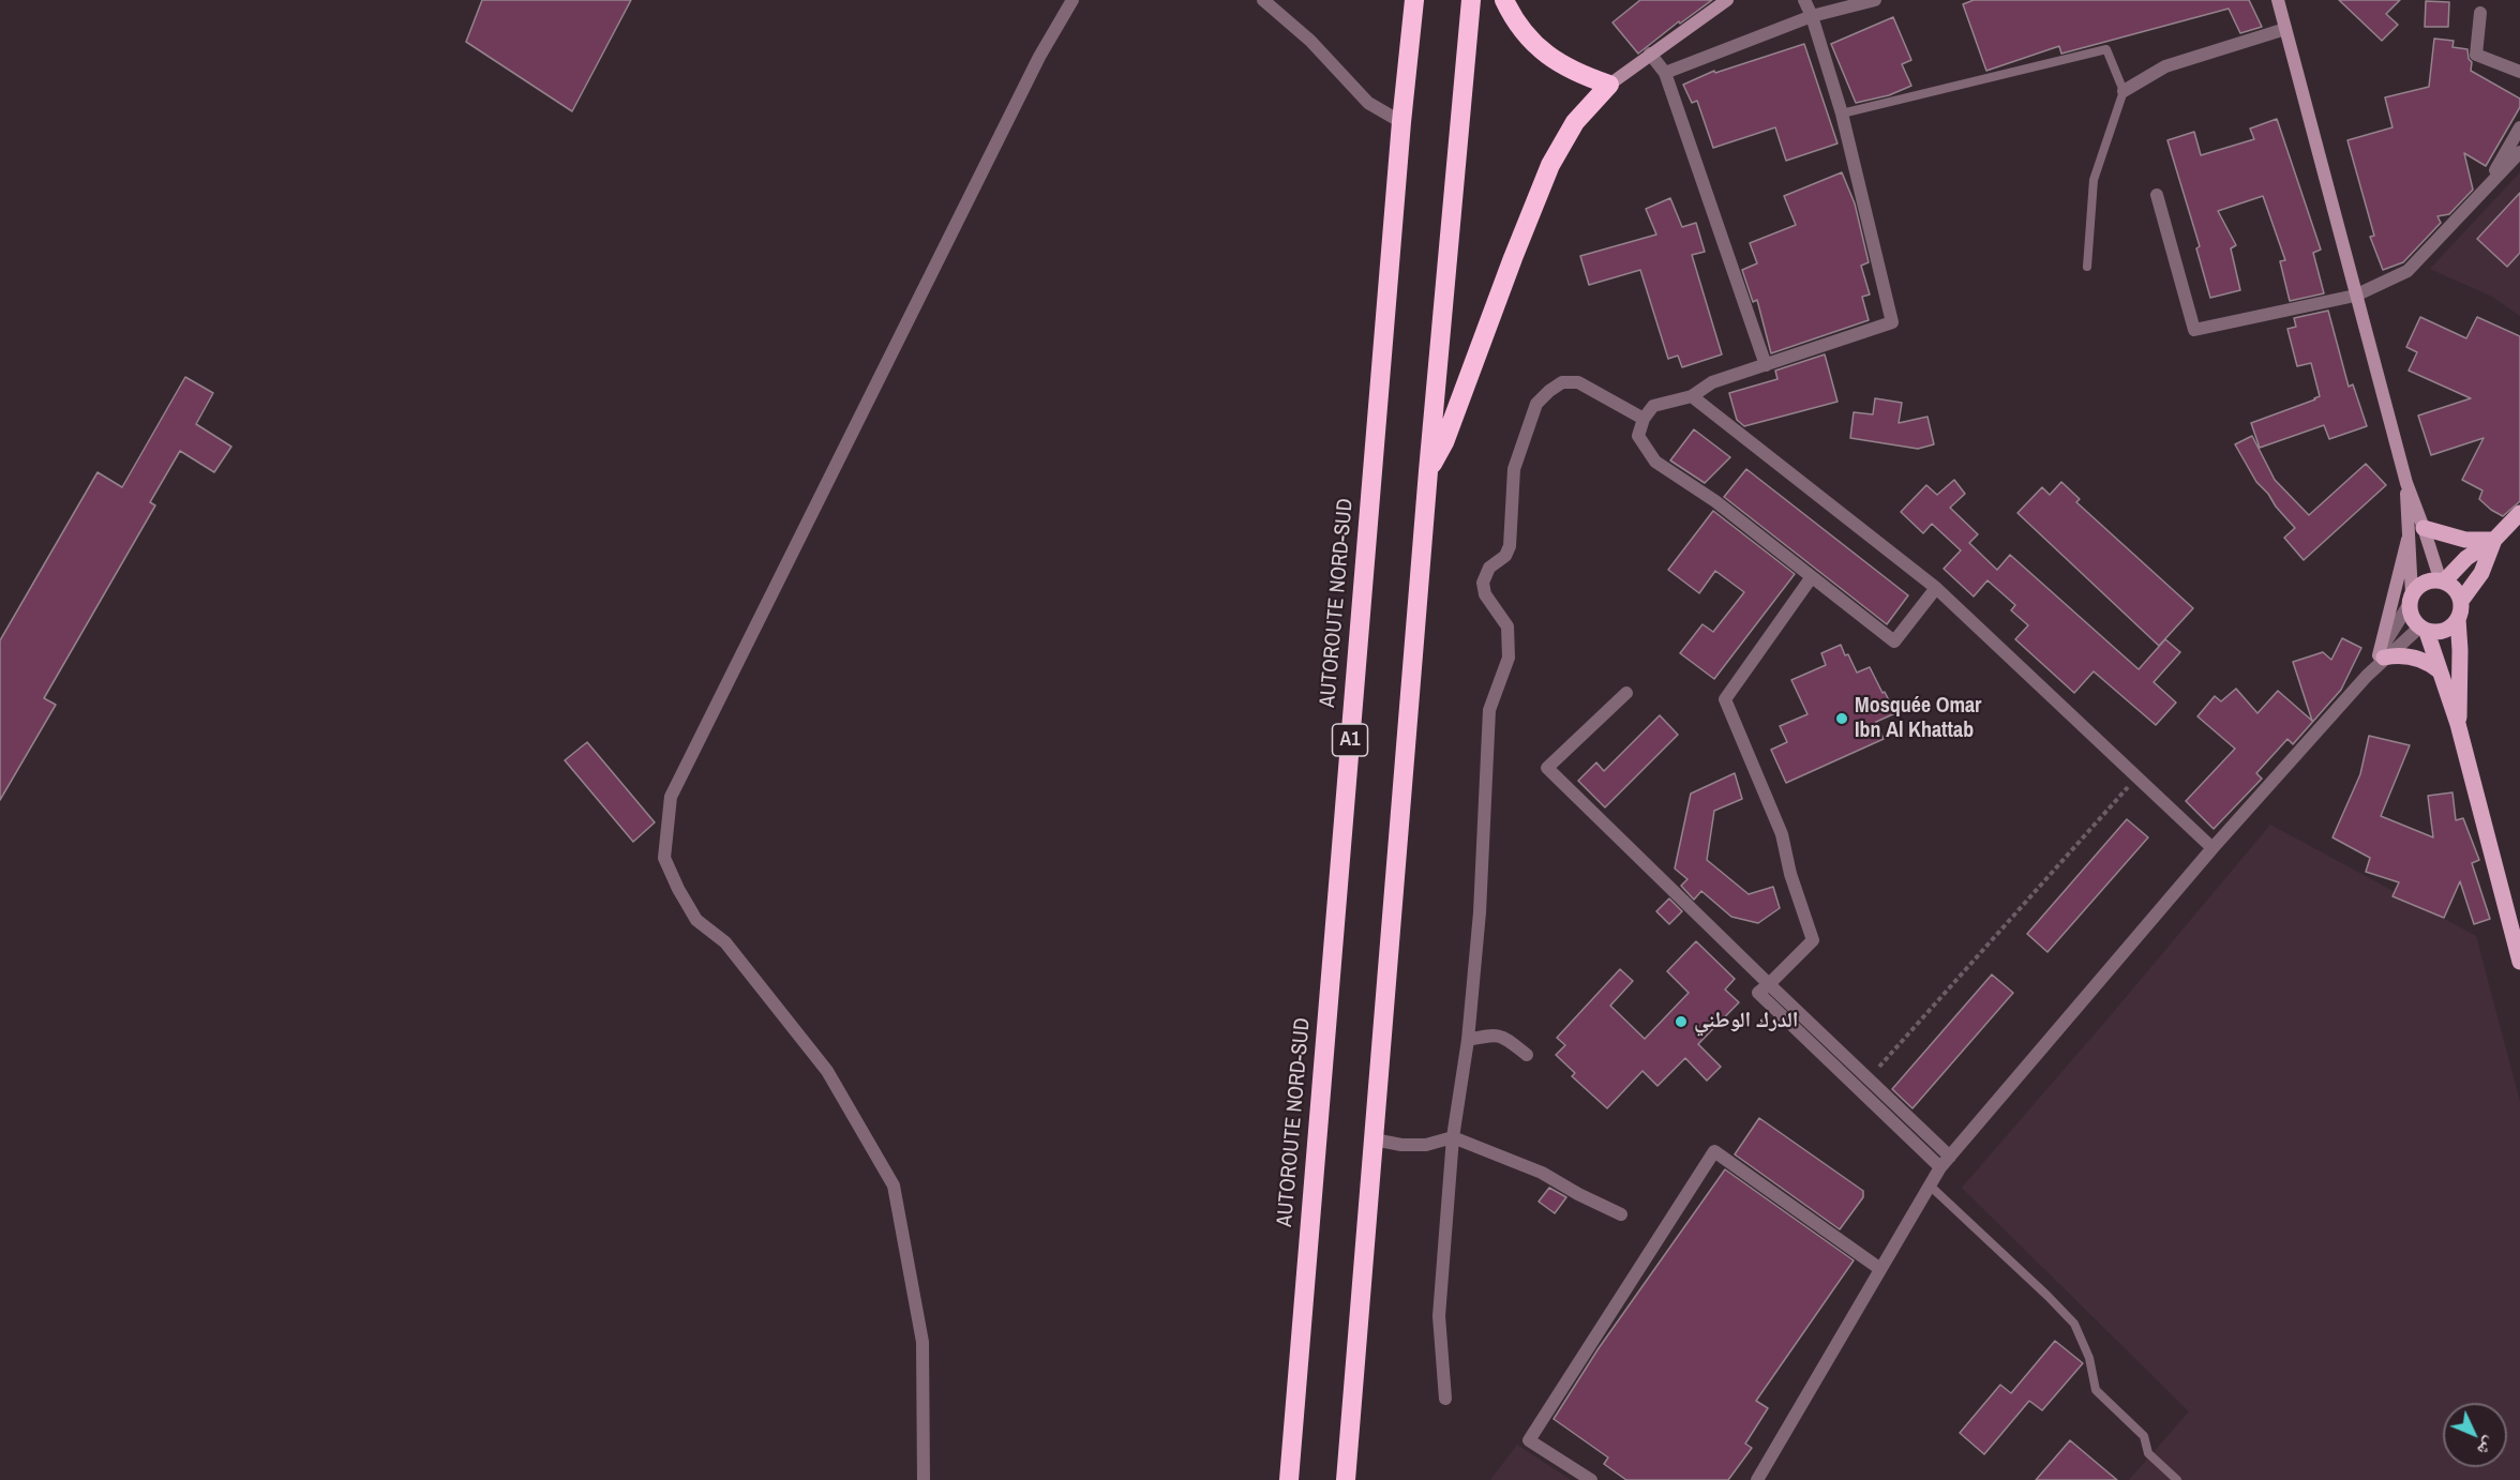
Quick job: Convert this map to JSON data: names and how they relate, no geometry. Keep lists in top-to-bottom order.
{
  "streets": {
    "highway": ["AUTOROUTE NORD-SUD", "A1"]
  },
  "places": ["Mosquée Omar Ibn Al Khattab", "الدرك الوطني"],
  "north": "bottom right"
}
